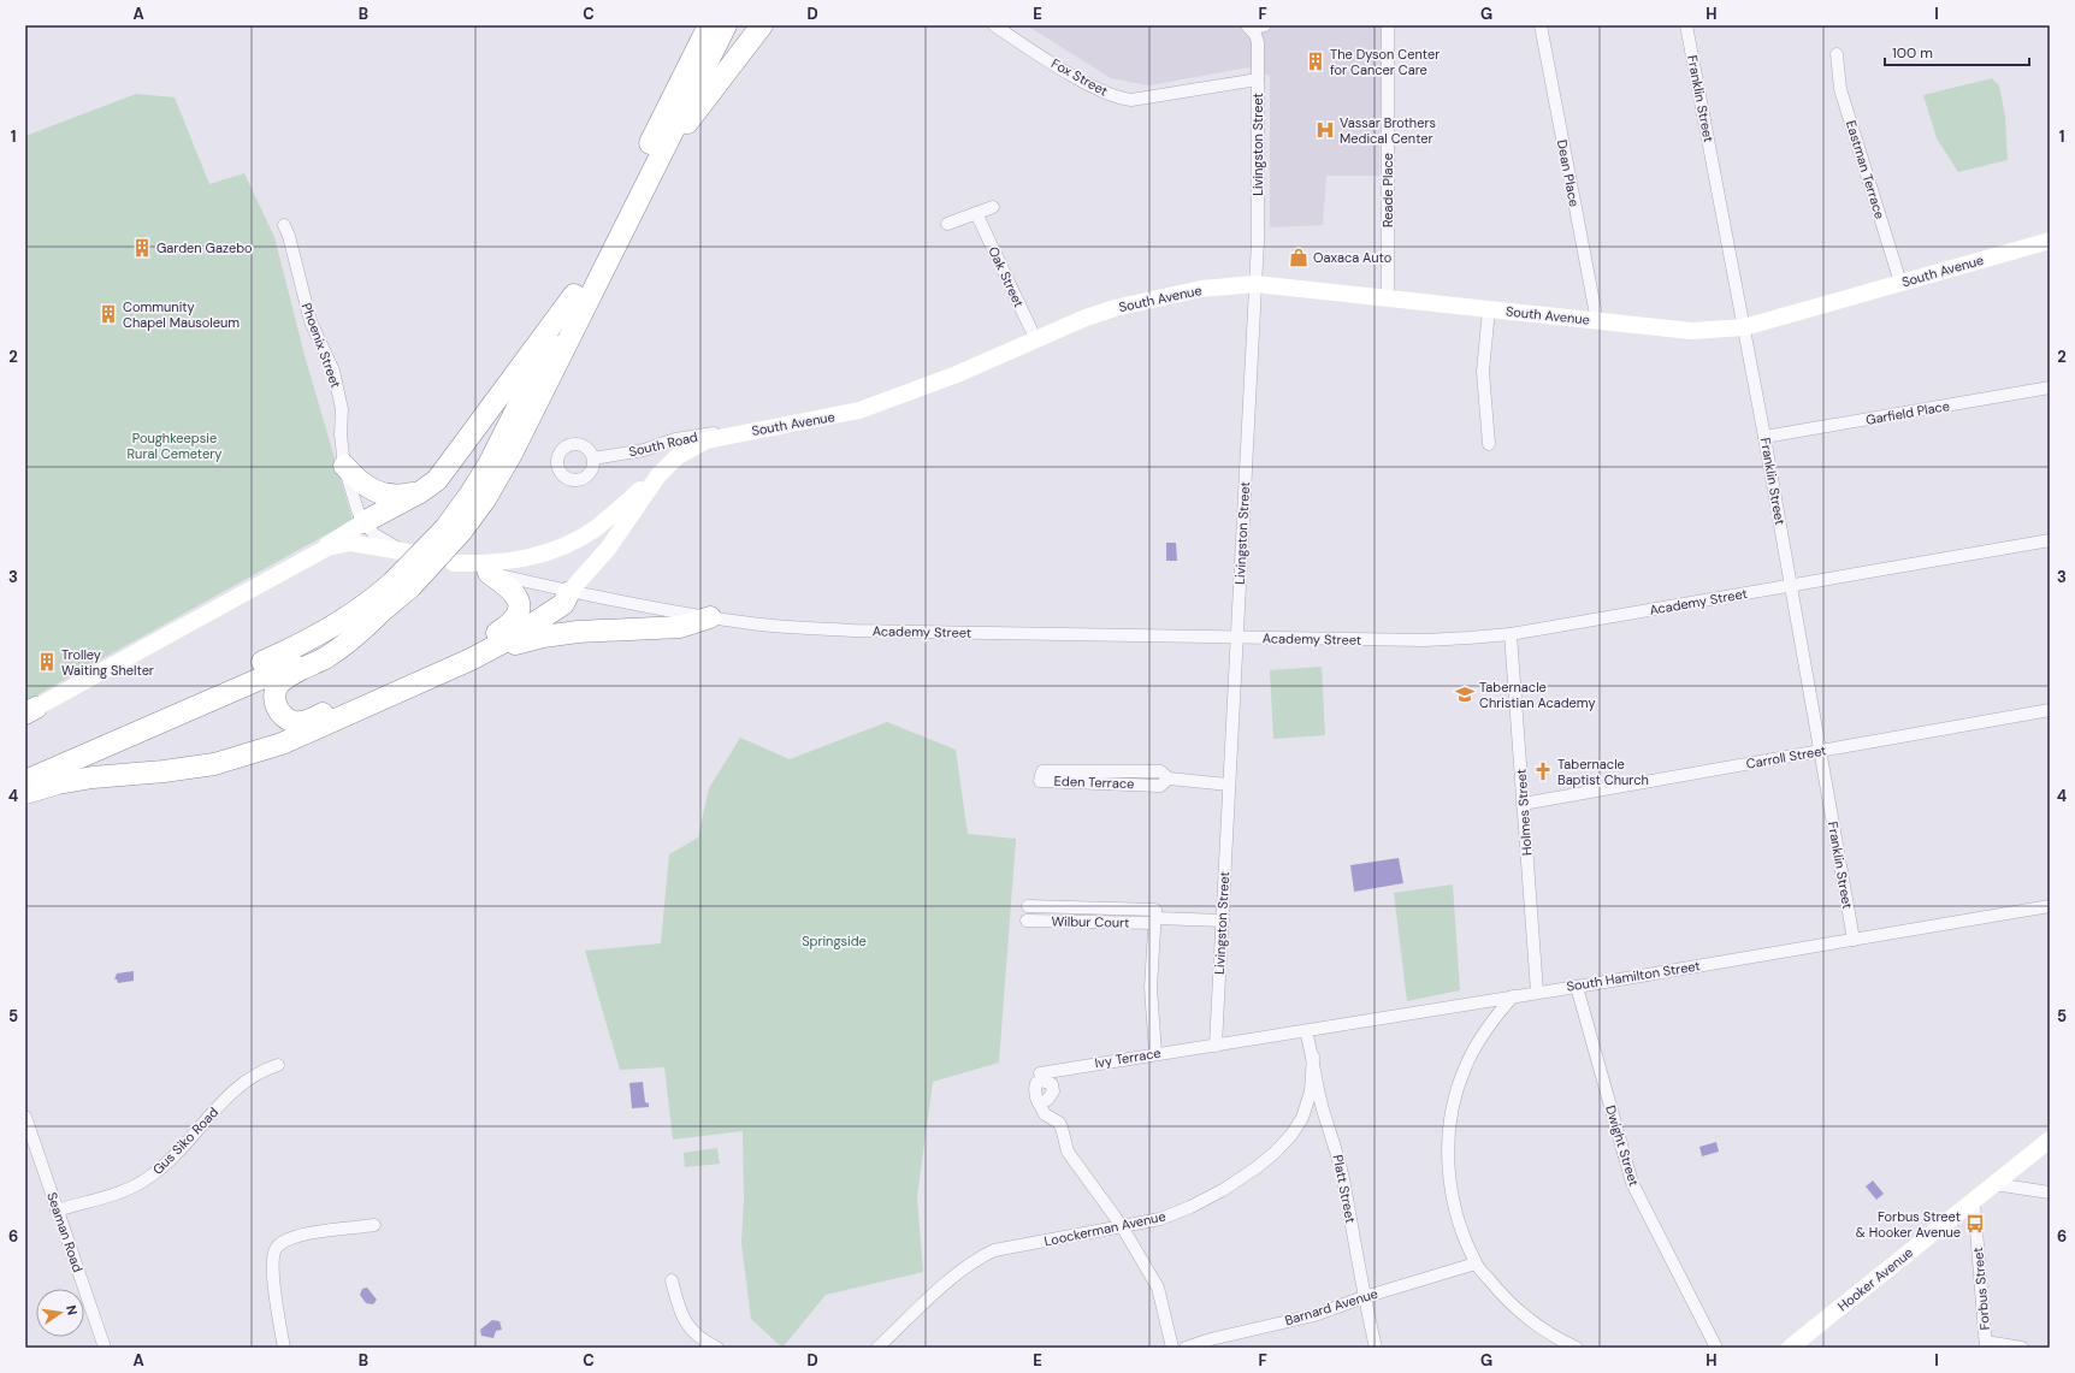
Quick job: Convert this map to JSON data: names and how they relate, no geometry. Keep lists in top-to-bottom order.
{
  "streets": {
    "street": [
      "Fox Street",
      "Franklin Street",
      "Livingston Street",
      "Eastman Terrace",
      "Dean Place",
      "Reade Place",
      "South Avenue",
      "Oak Street",
      "Phoenix Street",
      "Garfield Place",
      "South Road",
      "Academy Street",
      "Carroll Street",
      "Eden Terrace",
      "Holmes Street",
      "Wilbur Court",
      "South Hamilton Street",
      "Ivy Terrace",
      "Gus Siko Road",
      "Dwight Street",
      "Platt Street",
      "Loockerman Avenue",
      "Seaman Road",
      "Hooker Avenue",
      "Forbus Street",
      "Barnard Avenue"
    ]
  },
  "crossings": [
    ["Fox Street", "Livingston Street"],
    ["Franklin Street", "South Avenue"],
    ["Franklin Street", "Garfield Place"],
    ["Franklin Street", "Academy Street"],
    ["Franklin Street", "Carroll Street"],
    ["Franklin Street", "South Hamilton Street"],
    ["Livingston Street", "South Avenue"],
    ["Livingston Street", "Academy Street"],
    ["Livingston Street", "Eden Terrace"],
    ["Livingston Street", "Wilbur Court"],
    ["Livingston Street", "South Hamilton Street"],
    ["Livingston Street", "Ivy Terrace"],
    ["Eastman Terrace", "South Avenue"],
    ["Dean Place", "South Avenue"],
    ["Reade Place", "South Avenue"],
    ["South Avenue", "Oak Street"],
    ["South Avenue", "South Road"],
    ["South Avenue", "Academy Street"],
    ["Academy Street", "Holmes Street"],
    ["Carroll Street", "Holmes Street"],
    ["Holmes Street", "South Hamilton Street"],
    ["South Hamilton Street", "Ivy Terrace"],
    ["South Hamilton Street", "Dwight Street"],
    ["South Hamilton Street", "Platt Street"],
    ["Gus Siko Road", "Seaman Road"],
    ["Platt Street", "Loockerman Avenue"],
    ["Platt Street", "Barnard Avenue"],
    ["Hooker Avenue", "Forbus Street"]
  ],
  "parks": ["Poughkeepsie Rural Cemetery", "Springside"],
  "places": {
    "building": [
      "The Dyson Center for Cancer Care",
      "Garden Gazebo",
      "Community Chapel Mausoleum",
      "Trolley Waiting Shelter"
    ],
    "hospital": ["Vassar Brothers Medical Center"],
    "shop": ["Oaxaca Auto"],
    "school or university": ["Tabernacle Christian Academy"],
    "church": ["Tabernacle Baptist Church"],
    "bus stop": ["Forbus Street & Hooker Avenue"]
  },
  "scale_bar": "100 m",
  "north": "right",
  "grid": {
    "columns": [
      "A",
      "B",
      "C",
      "D",
      "E",
      "F",
      "G",
      "H",
      "I"
    ],
    "rows": [
      "1",
      "2",
      "3",
      "4",
      "5",
      "6"
    ]
  }
}
